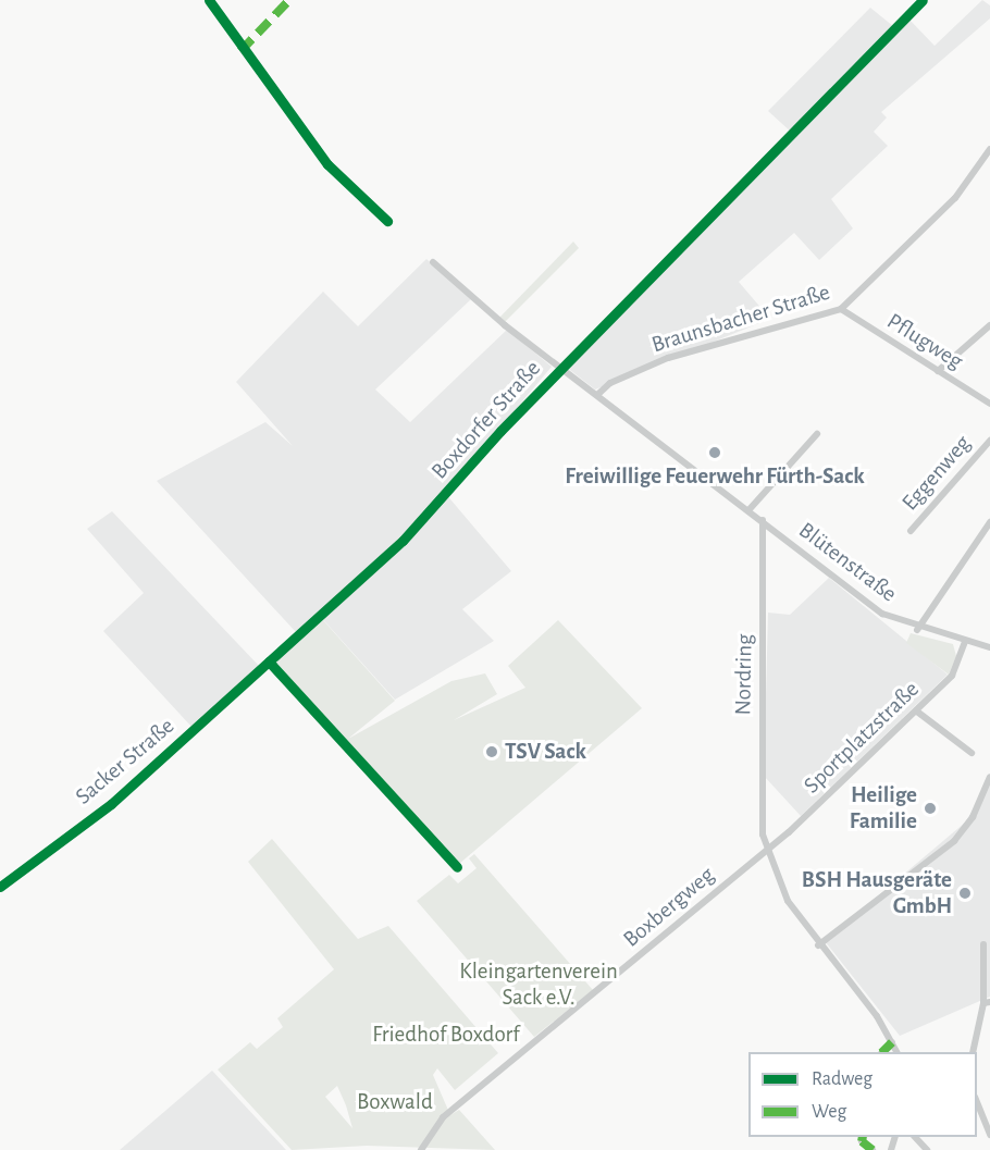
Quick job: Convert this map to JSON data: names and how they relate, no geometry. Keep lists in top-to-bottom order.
{
  "streets": {
    "street": [
      "Braunsbacher Straße",
      "Pflugweg",
      "Boxdorfer Straße",
      "Eggenweg",
      "Blütenstraße",
      "Nordring",
      "Sportplatzstraße",
      "Sacker Straße",
      "Boxbergweg"
    ]
  },
  "crossings": [
    ["Braunsbacher Straße", "Pflugweg"],
    ["Boxdorfer Straße", "Sacker Straße"],
    ["Blütenstraße", "Nordring"],
    ["Blütenstraße", "Sportplatzstraße"],
    ["Nordring", "Sportplatzstraße"],
    ["Nordring", "Boxbergweg"],
    ["Sportplatzstraße", "Boxbergweg"]
  ],
  "parks": ["Kleingartenverein Sack e.V.", "Friedhof Boxdorf", "Boxwald"],
  "places": [
    "Freiwillige Feuerwehr Fürth-Sack",
    "TSV Sack",
    "Heilige Familie",
    "BSH Hausgeräte GmbH"
  ],
  "legend": ["Radweg", "Weg"]
}
